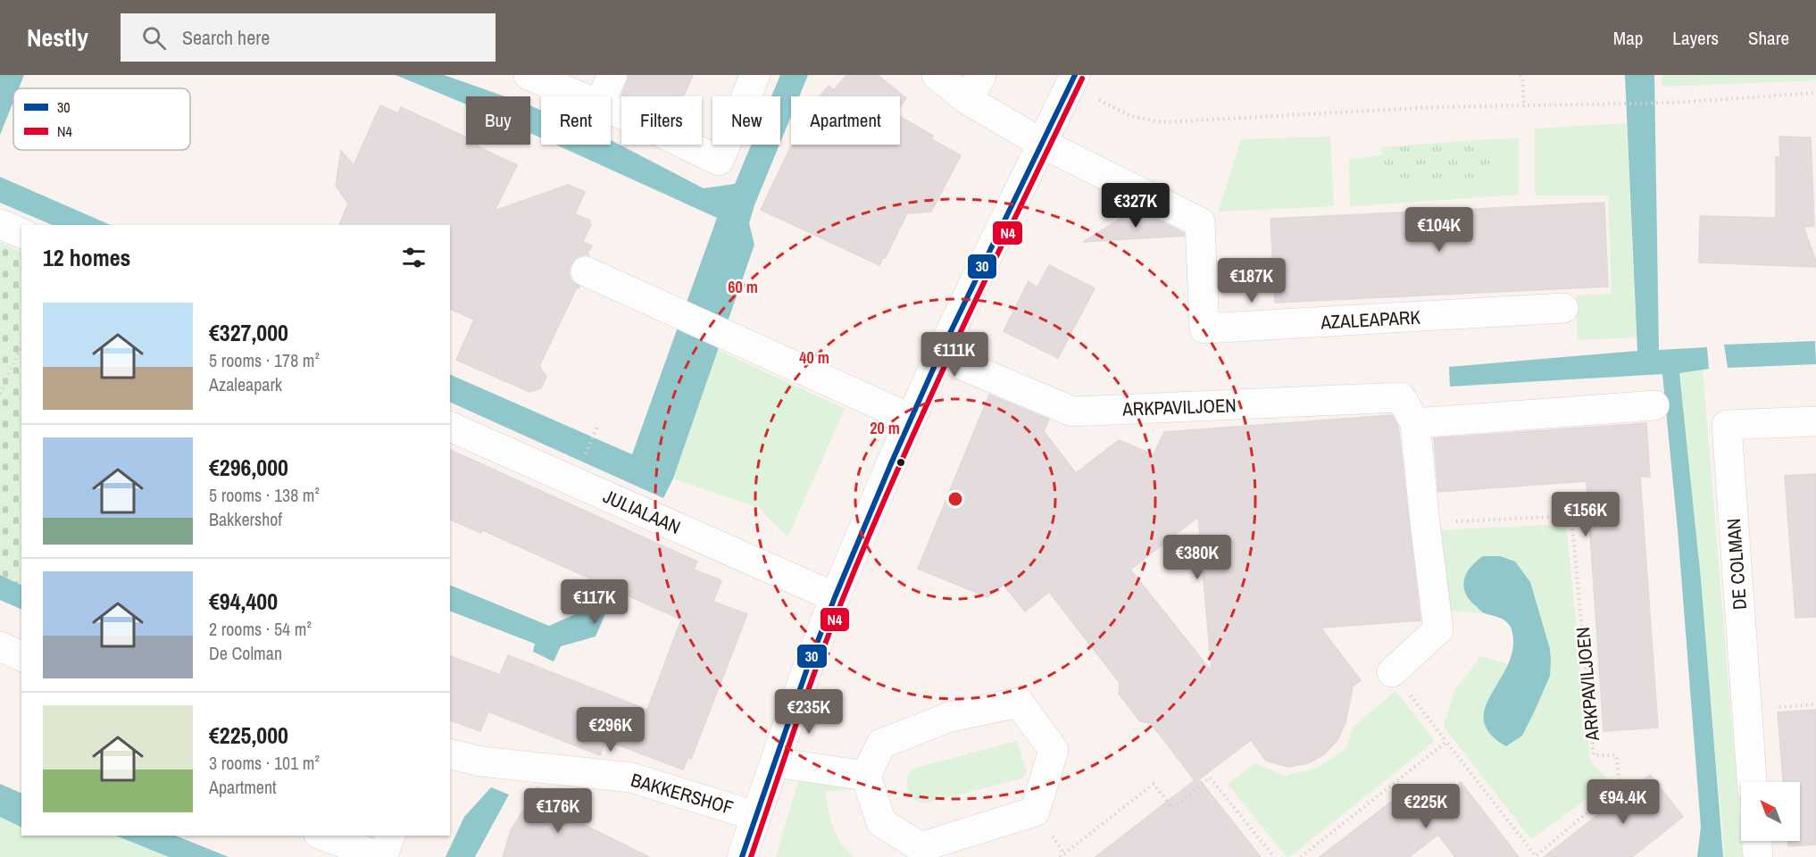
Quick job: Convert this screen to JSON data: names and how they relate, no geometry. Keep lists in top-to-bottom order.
{
  "streets": {
    "street": [
      "AZALEAPARK",
      "ARKPAVILJOEN",
      "JULIALAAN",
      "DE COLMAN",
      "BAKKERSHOF"
    ]
  },
  "lines": ["transit line 30", "transit line N4"],
  "legend": ["30", "N4"],
  "north": "top left",
  "page": {
    "header": "Nestly",
    "search": "Search here",
    "nav": ["Map", "Layers", "Share"],
    "chip": [
      "Buy",
      "Rent",
      "Filters",
      "New",
      "Apartment"
    ],
    "price": [
      "€327K",
      "€104K",
      "€187K",
      "€111K",
      "€156K",
      "€380K",
      "€117K",
      "€235K",
      "€296K",
      "€94.4K",
      "€225K",
      "€176K"
    ],
    "heading": "12 homes",
    "list": [
      {
        "name": "€327,000",
        "note": "5 rooms · 178 m² · Azaleapark"
      },
      {
        "name": "€296,000",
        "note": "5 rooms · 138 m² · Bakkershof"
      },
      {
        "name": "€94,400",
        "note": "2 rooms · 54 m² · De Colman"
      },
      {
        "name": "€225,000",
        "note": "3 rooms · 101 m² · Apartment"
      }
    ]
  },
  "rings": ["60 m", "40 m", "20 m"]
}
